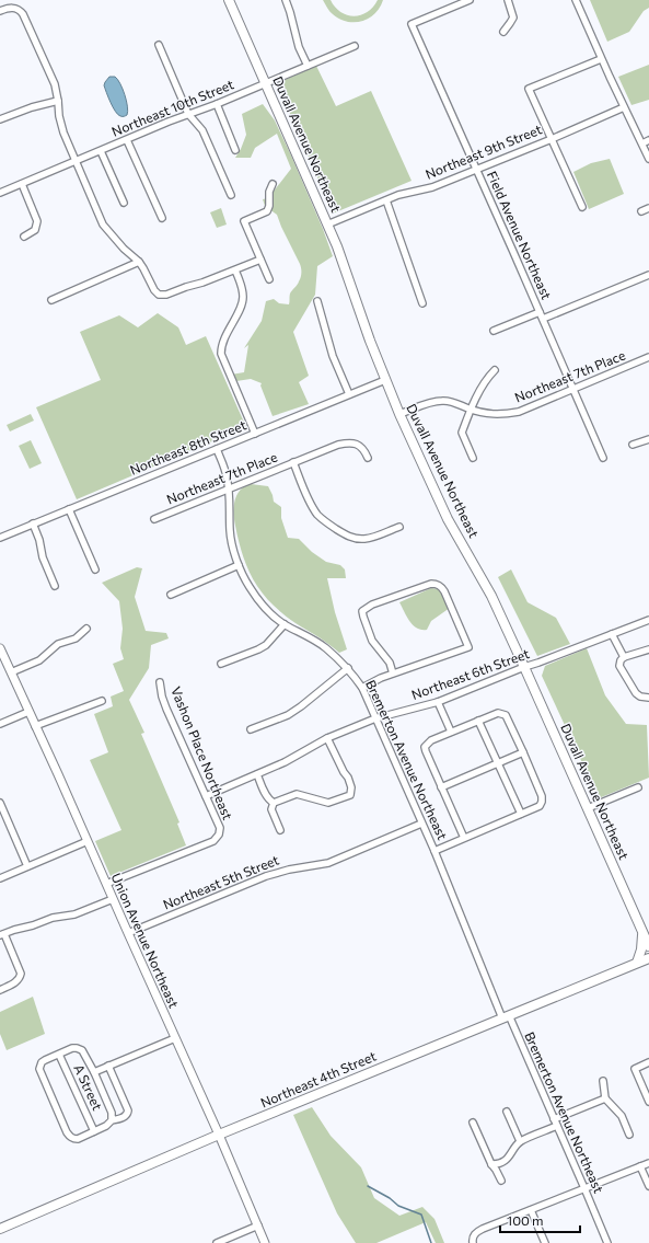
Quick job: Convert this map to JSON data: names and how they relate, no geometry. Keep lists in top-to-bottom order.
{
  "streets": {
    "main road": ["Duvall Avenue Northeast", "Northeast 4th Street"],
    "street": [
      "Northeast 10th Street",
      "Northeast 9th Street",
      "Field Avenue Northeast",
      "Northeast 7th Place",
      "Northeast 8th Street",
      "Northeast 6th Street",
      "Vashon Place Northeast",
      "Bremerton Avenue Northeast",
      "Northeast 5th Street",
      "Union Avenue Northeast",
      "A Street"
    ]
  },
  "crossings": [
    ["Northeast 10th Street", "Duvall Avenue Northeast"],
    ["Duvall Avenue Northeast", "Northeast 9th Street"],
    ["Duvall Avenue Northeast", "Northeast 7th Place"],
    ["Duvall Avenue Northeast", "Northeast 8th Street"],
    ["Duvall Avenue Northeast", "Northeast 6th Street"],
    ["Northeast 9th Street", "Field Avenue Northeast"],
    ["Field Avenue Northeast", "Northeast 7th Place"],
    ["Northeast 7th Place", "Bremerton Avenue Northeast"],
    ["Northeast 8th Street", "Bremerton Avenue Northeast"],
    ["Northeast 6th Street", "Vashon Place Northeast"],
    ["Northeast 6th Street", "Bremerton Avenue Northeast"],
    ["Vashon Place Northeast", "Union Avenue Northeast"],
    ["Bremerton Avenue Northeast", "Northeast 5th Street"],
    ["Bremerton Avenue Northeast", "Northeast 4th Street"],
    ["Northeast 5th Street", "Union Avenue Northeast"],
    ["Union Avenue Northeast", "Northeast 4th Street"]
  ],
  "scale_bar": "100 m"
}
